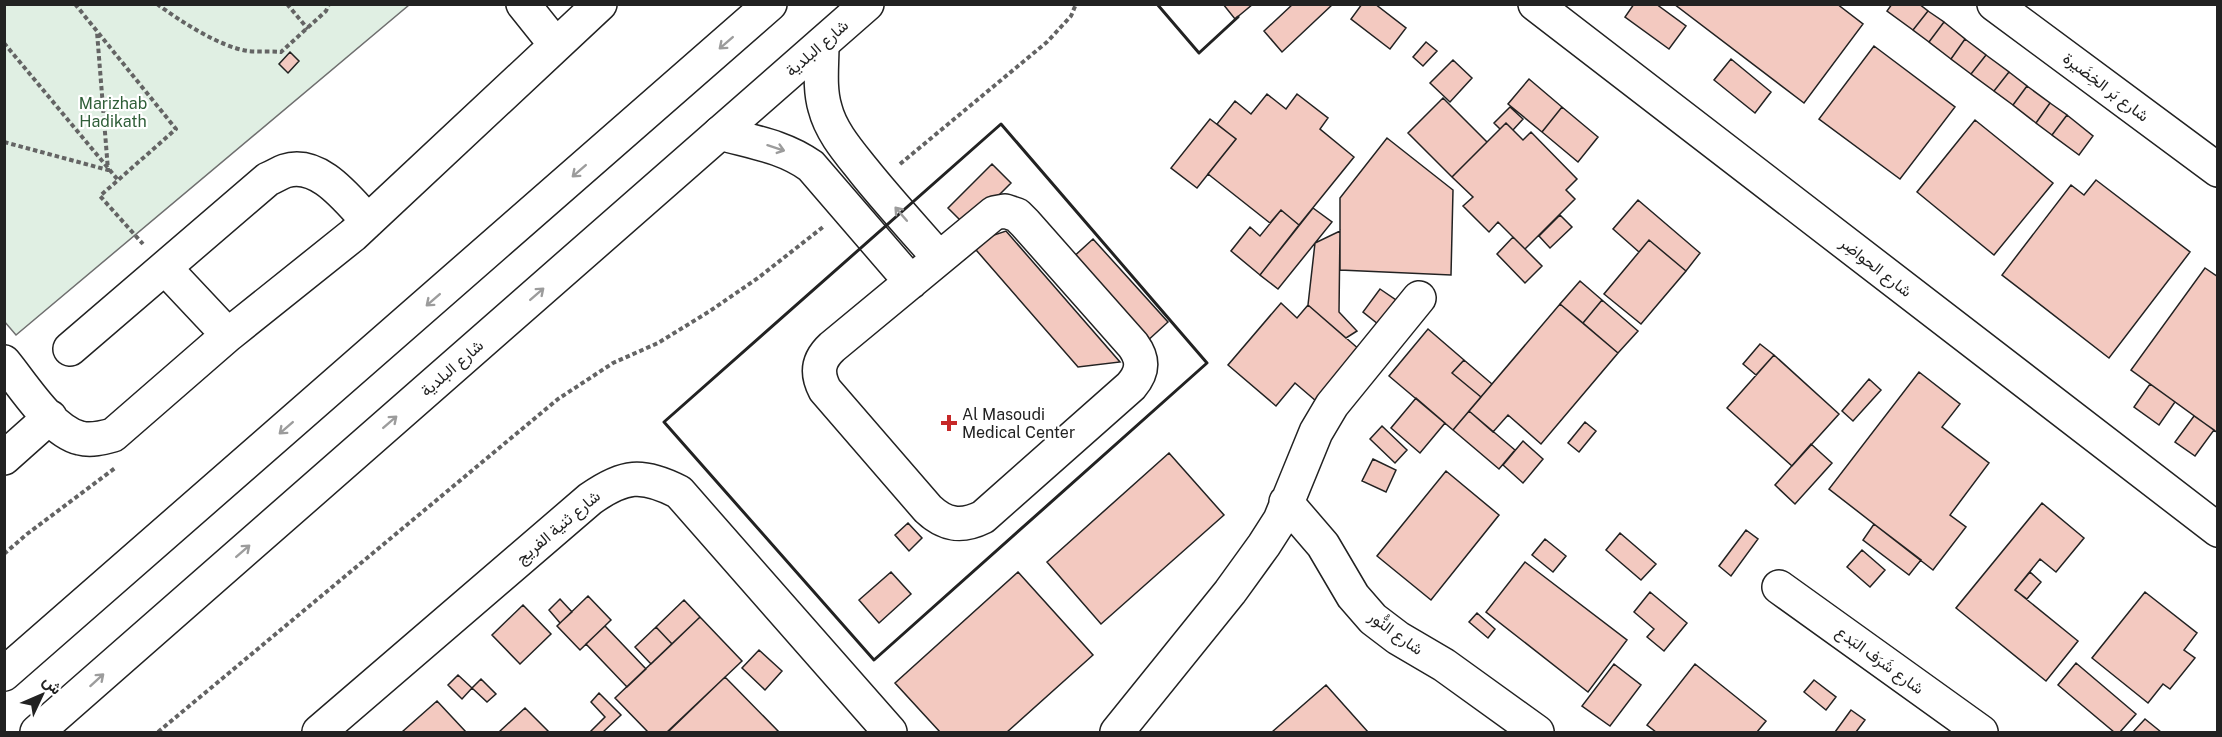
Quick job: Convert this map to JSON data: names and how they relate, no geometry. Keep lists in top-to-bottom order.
{
  "streets": {
    "street": [
      "شارع البلدية",
      "شارع بَر الخِضَيرة",
      "شارع الحواضِر",
      "شارع ثنية الفريج",
      "شارع النُّور",
      "شارع شَرَف البَدع"
    ]
  },
  "parks": ["Marizhab Hadikath"],
  "places": {
    "health": ["Al Masoudi Medical Center"]
  },
  "north": "top right"
}
